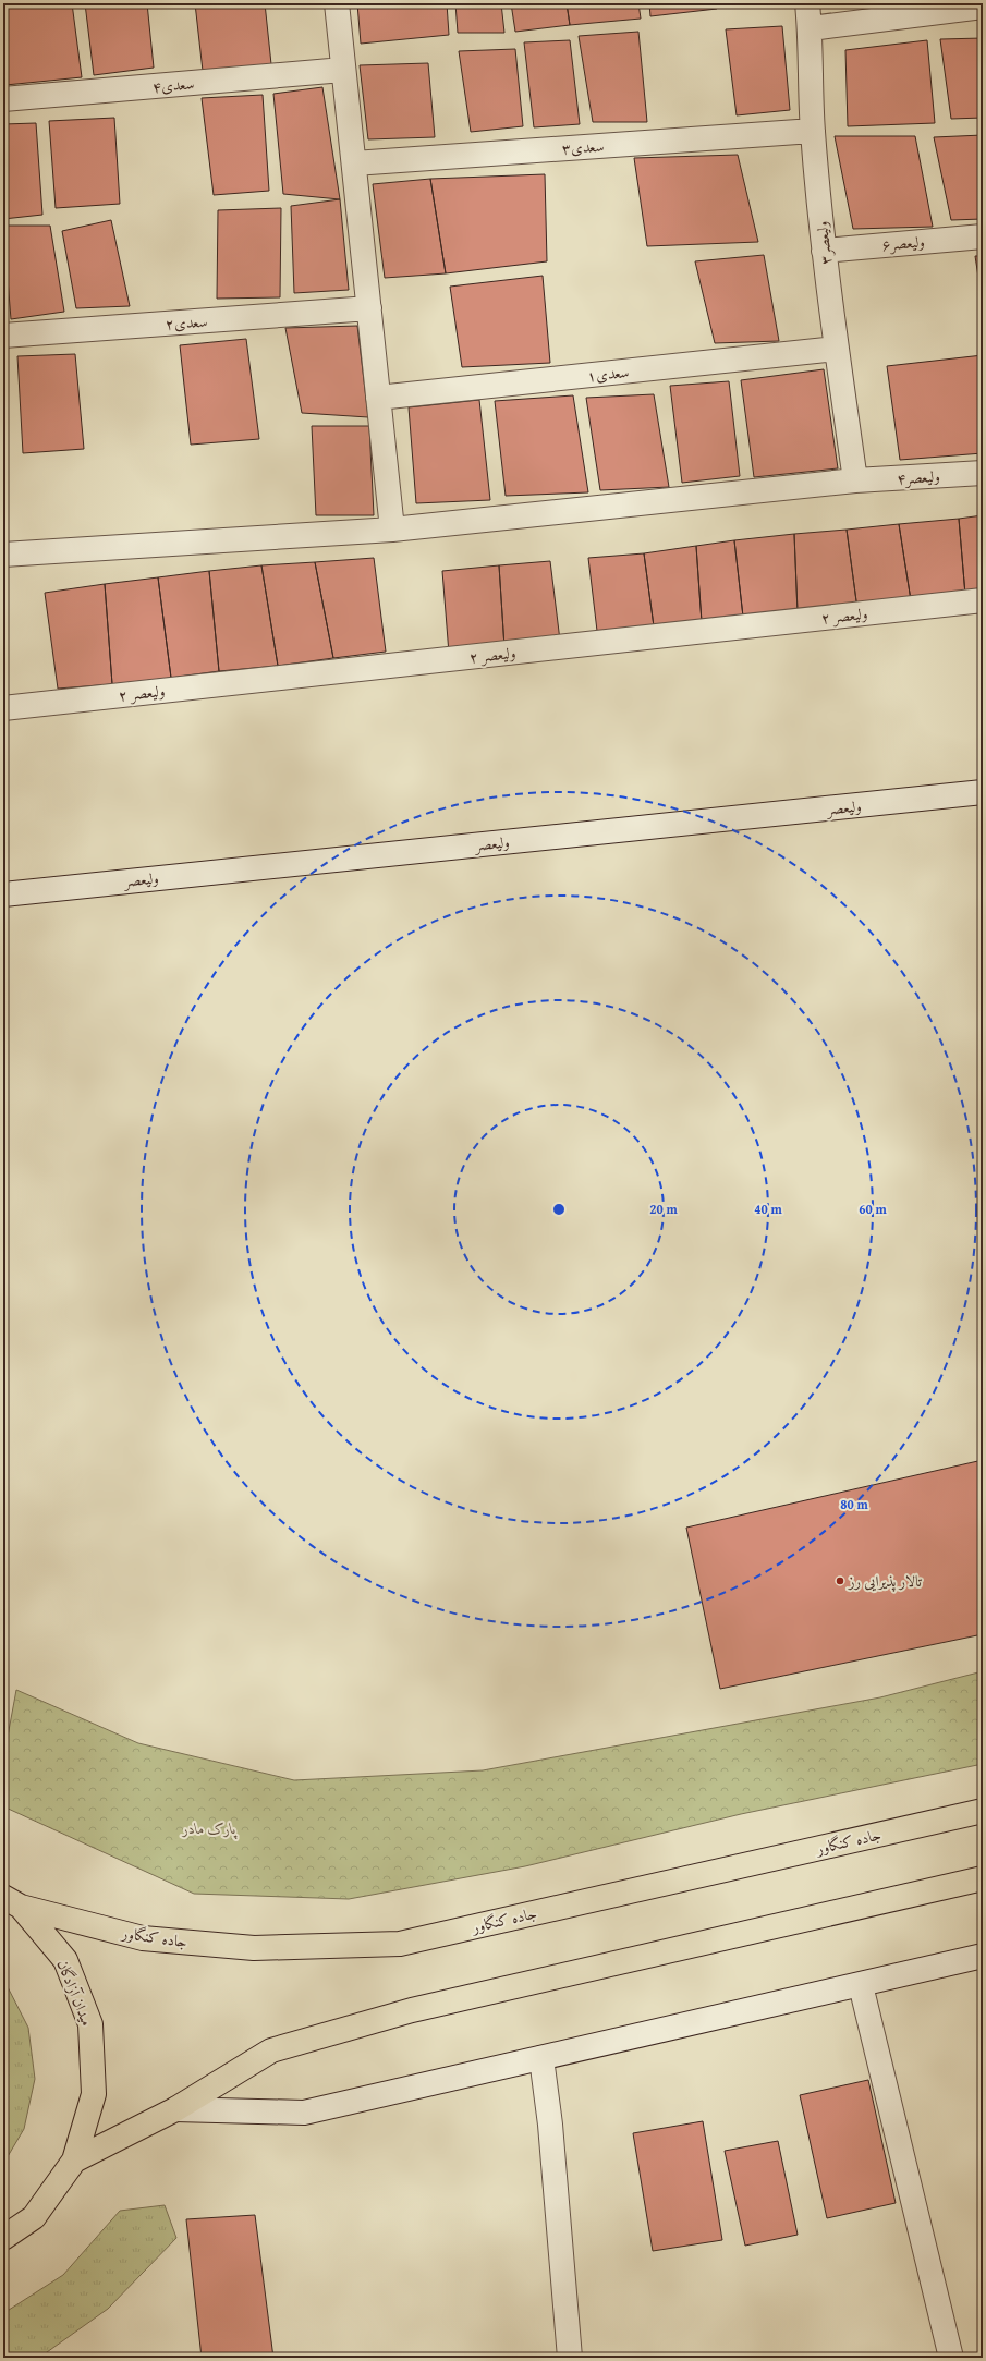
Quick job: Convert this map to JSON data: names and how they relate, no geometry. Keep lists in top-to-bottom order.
{
  "streets": {
    "main road": ["جاده کنگاور", "میدان آزادگان"],
    "street": [
      "سعدی۴",
      "سعدی۳",
      "ولیعصر۳",
      "ولیعصر۶",
      "سعدی۲",
      "سعدی۱",
      "ولیعصر۴",
      "ولیعصر ۲",
      "ولیعصر"
    ]
  },
  "crossings": [
    ["سعدی۳", "ولیعصر۳"],
    ["ولیعصر۳", "ولیعصر۶"],
    ["ولیعصر۳", "سعدی۱"],
    ["ولیعصر۳", "ولیعصر۴"],
    ["جاده کنگاور", "میدان آزادگان"]
  ],
  "parks": ["پارک مادر"],
  "places": ["تالار پذیرایی رز"],
  "rings": [
    "20 m",
    "40 m",
    "60 m",
    "80 m"
  ]
}
